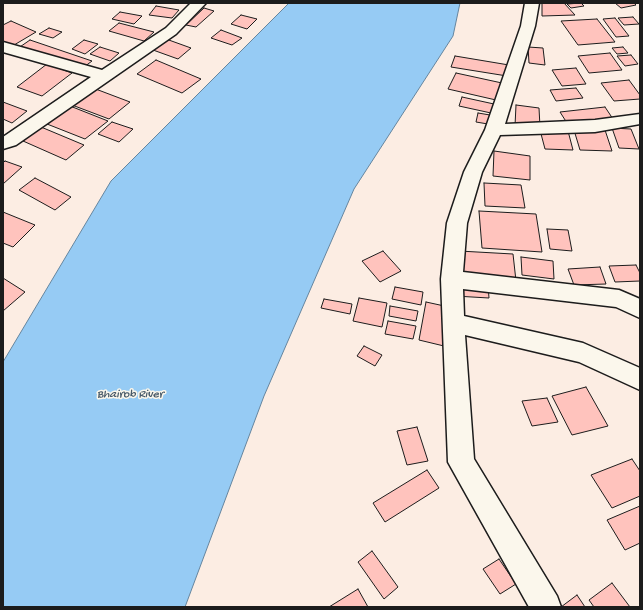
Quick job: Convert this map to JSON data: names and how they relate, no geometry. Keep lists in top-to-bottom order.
{
  "water": ["Bhairob River"]
}
